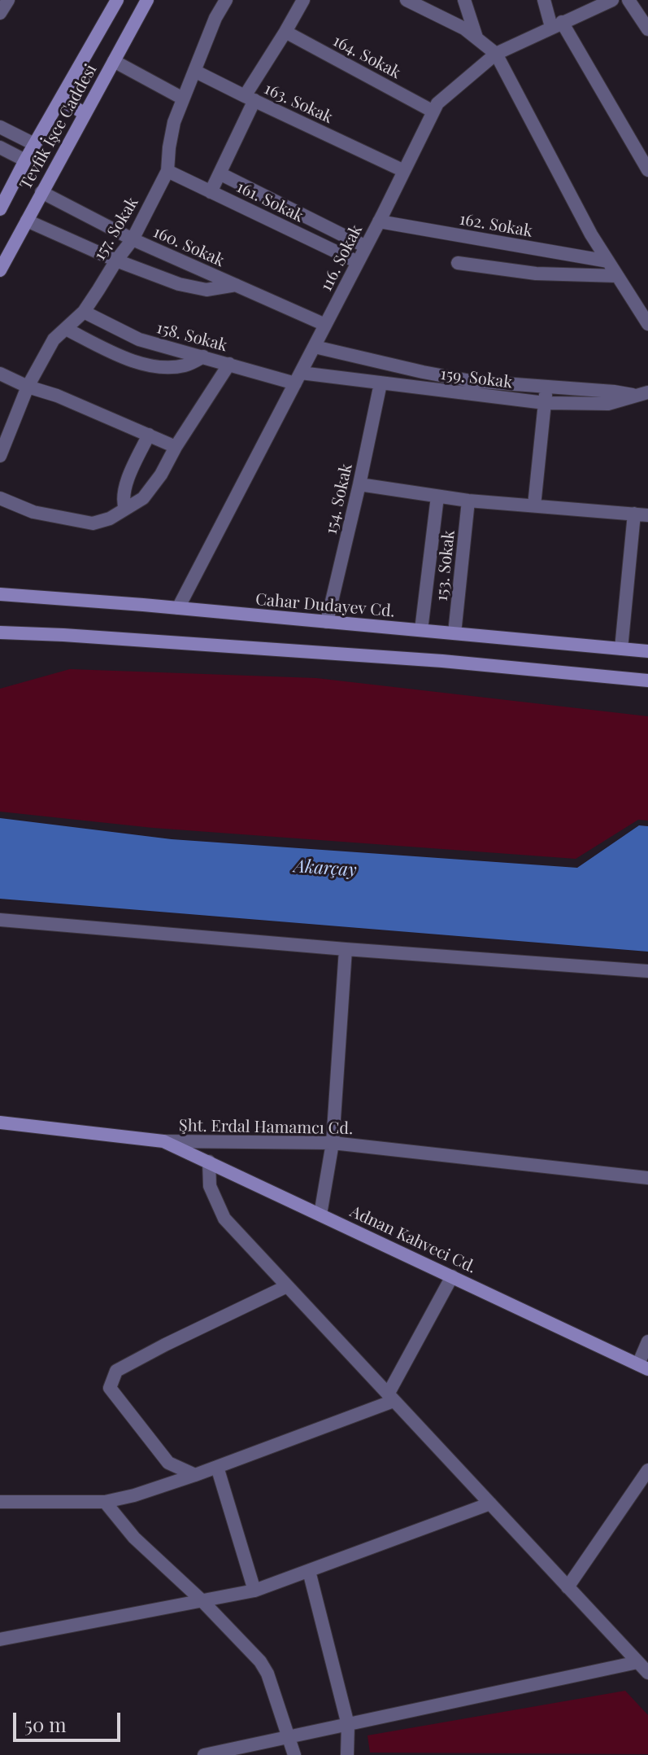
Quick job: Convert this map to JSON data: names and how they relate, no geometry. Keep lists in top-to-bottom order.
{
  "streets": {
    "main road": [
      "Tevfik İşce Caddesi",
      "Cahar Dudayev Cd.",
      "Şht. Erdal Hamamcı Cd.",
      "Adnan Kahveci Cd."
    ],
    "street": [
      "164. Sokak",
      "163. Sokak",
      "161. Sokak",
      "162. Sokak",
      "157. Sokak",
      "160. Sokak",
      "116. Sokak",
      "158. Sokak",
      "159. Sokak",
      "154. Sokak",
      "153. Sokak"
    ]
  },
  "crossings": [
    ["164. Sokak", "163. Sokak"],
    ["164. Sokak", "116. Sokak"],
    ["163. Sokak", "116. Sokak"],
    ["Tevfik İşce Caddesi", "160. Sokak"],
    ["161. Sokak", "157. Sokak"],
    ["161. Sokak", "116. Sokak"],
    ["162. Sokak", "116. Sokak"],
    ["157. Sokak", "160. Sokak"],
    ["157. Sokak", "158. Sokak"],
    ["160. Sokak", "116. Sokak"],
    ["116. Sokak", "158. Sokak"],
    ["116. Sokak", "159. Sokak"],
    ["116. Sokak", "Cahar Dudayev Cd."],
    ["158. Sokak", "159. Sokak"],
    ["159. Sokak", "154. Sokak"],
    ["154. Sokak", "Cahar Dudayev Cd."],
    ["153. Sokak", "Cahar Dudayev Cd."],
    ["Şht. Erdal Hamamcı Cd.", "Adnan Kahveci Cd."]
  ],
  "water": ["Akarçay"],
  "scale_bar": "50 m"
}
